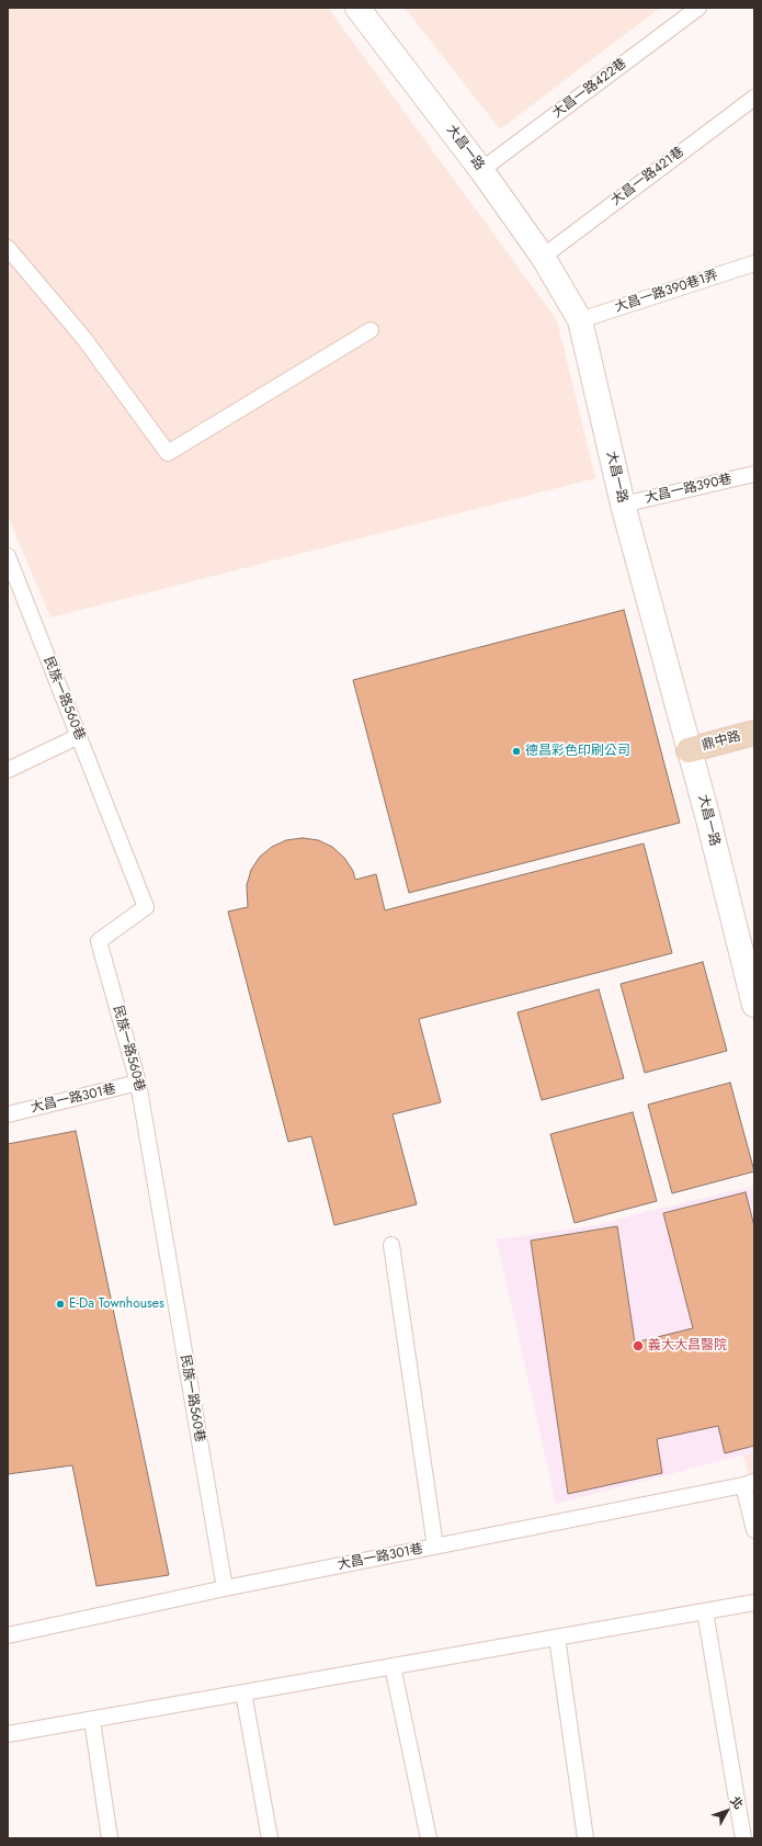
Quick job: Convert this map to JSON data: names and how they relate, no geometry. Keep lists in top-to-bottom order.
{
  "streets": {
    "street": ["大昌一路", "鼎中路"],
    "lane": [
      "大昌一路422巷",
      "大昌一路421巷",
      "大昌一路390巷1弄",
      "大昌一路390巷",
      "民族一路560巷",
      "大昌一路301巷"
    ]
  },
  "crossings": [
    ["大昌一路422巷", "大昌一路"],
    ["大昌一路", "大昌一路421巷"],
    ["大昌一路", "大昌一路390巷1弄"],
    ["大昌一路", "大昌一路390巷"],
    ["大昌一路", "鼎中路"],
    ["民族一路560巷", "大昌一路301巷"]
  ],
  "places": ["德昌彩色印刷公司", "E-Da Townhouses", "義大大昌醫院"],
  "north": "top right"
}
